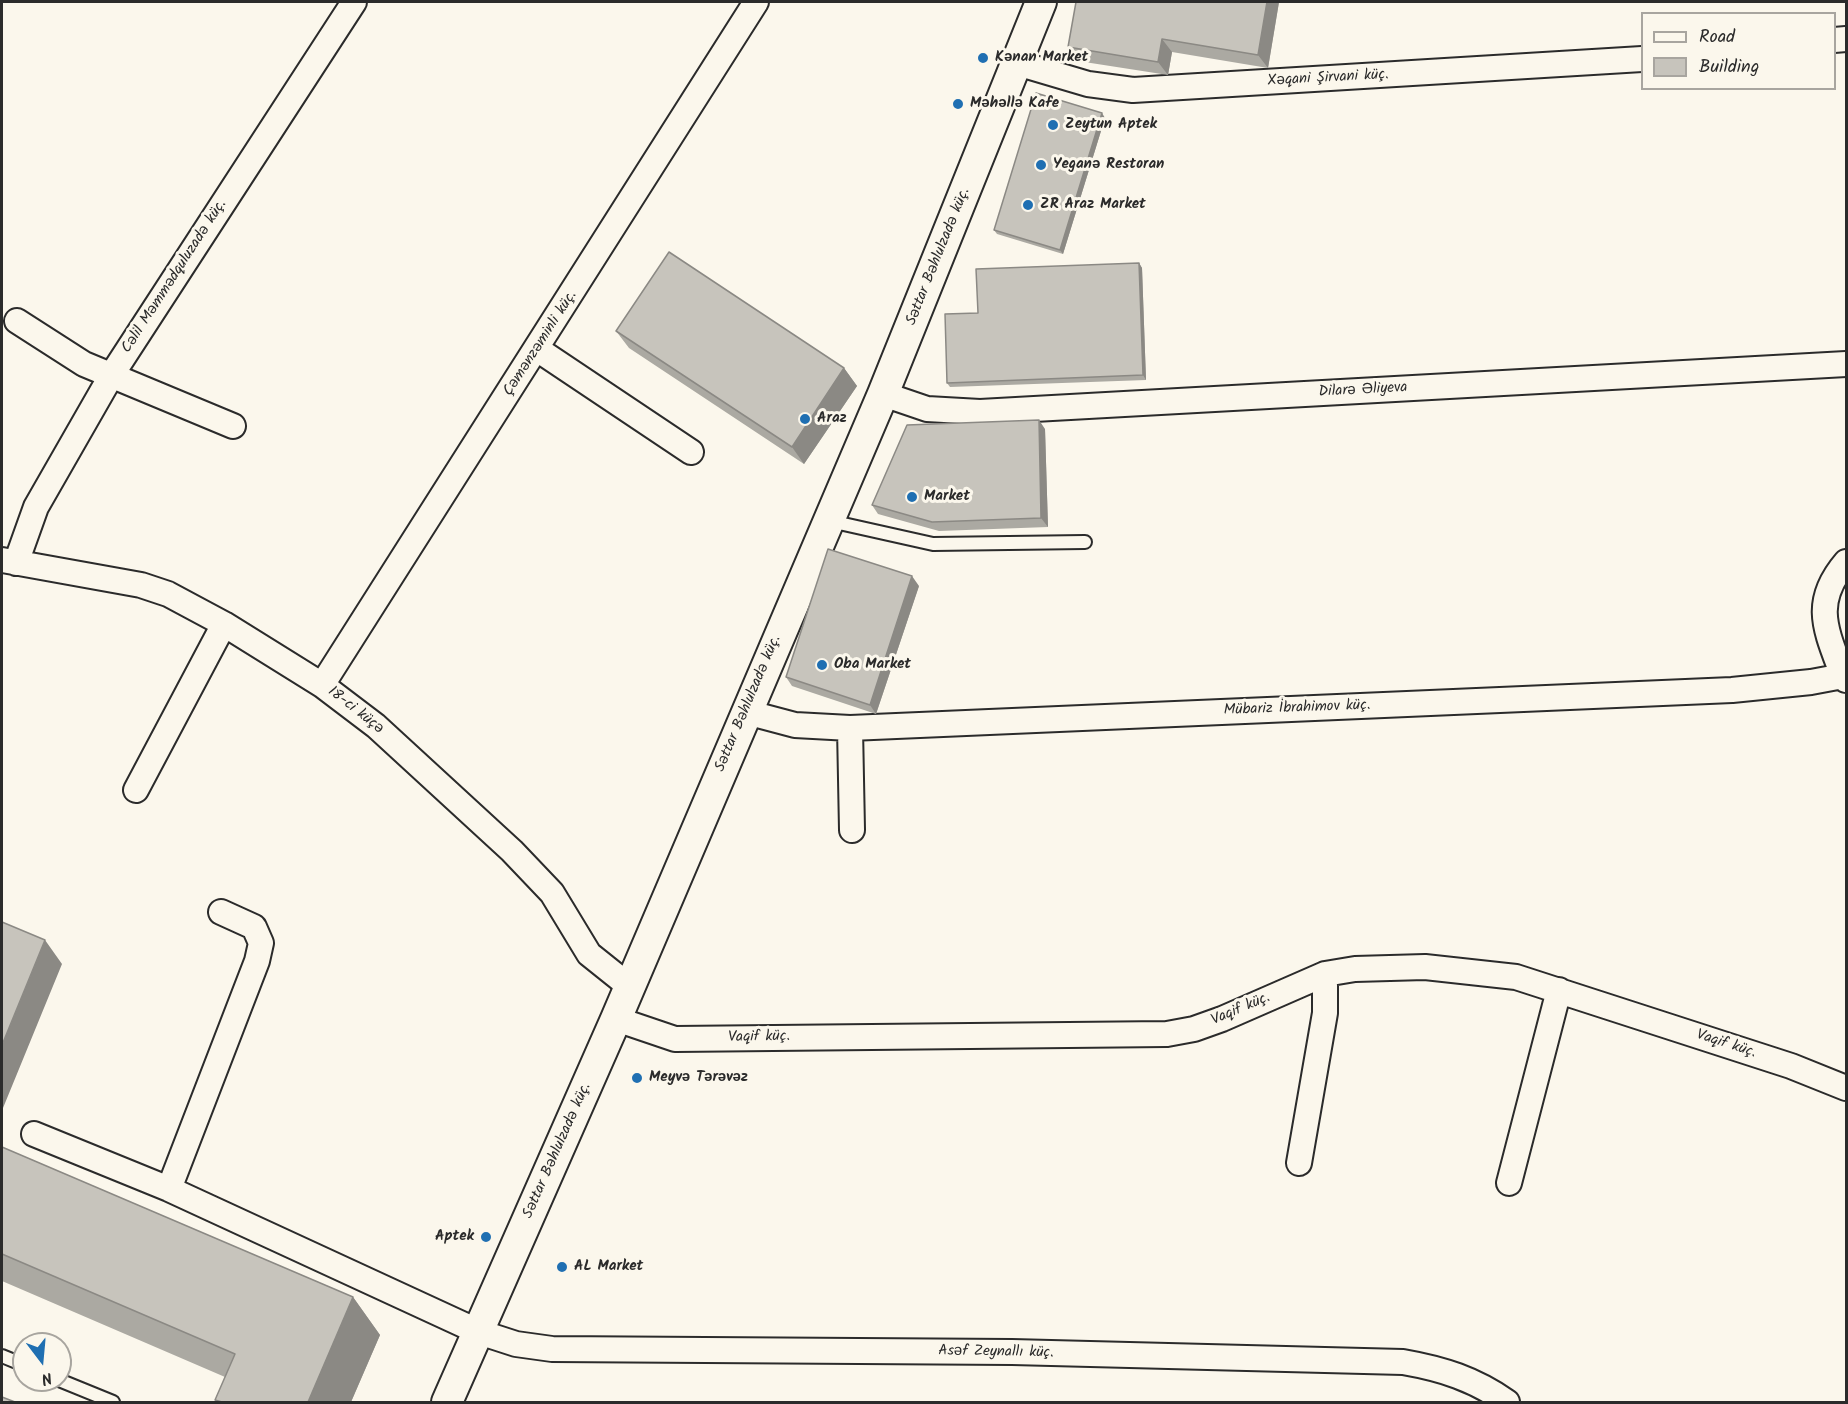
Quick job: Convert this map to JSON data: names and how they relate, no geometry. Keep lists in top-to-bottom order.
{
  "streets": {
    "street": [
      "Xəqani Şirvani küç.",
      "Səttar Bəhlulzadə küç.",
      "Cəlil Məmmədquluzadə küç.",
      "Çəmənzəminli küç.",
      "Dilarə Əliyeva",
      "Mübariz İbrahimov küç.",
      "18-ci küçə",
      "Vaqif küç.",
      "Asəf Zeynallı küç."
    ]
  },
  "crossings": [
    ["Xəqani Şirvani küç.", "Səttar Bəhlulzadə küç."],
    ["Səttar Bəhlulzadə küç.", "Dilarə Əliyeva"],
    ["Səttar Bəhlulzadə küç.", "Mübariz İbrahimov küç."],
    ["Səttar Bəhlulzadə küç.", "18-ci küçə"],
    ["Səttar Bəhlulzadə küç.", "Vaqif küç."],
    ["Səttar Bəhlulzadə küç.", "Asəf Zeynallı küç."],
    ["Cəlil Məmmədquluzadə küç.", "18-ci küçə"],
    ["Çəmənzəminli küç.", "18-ci küçə"]
  ],
  "places": [
    "Kənan Market",
    "Məhəllə Kafe",
    "Zeytun Aptek",
    "Yeganə Restoran",
    "ZR Araz Market",
    "Araz",
    "Market",
    "Oba Market",
    "Meyvə Tərəvəz",
    "Aptek",
    "AL Market"
  ],
  "legend": ["Road", "Building"],
  "north": "bottom"
}
